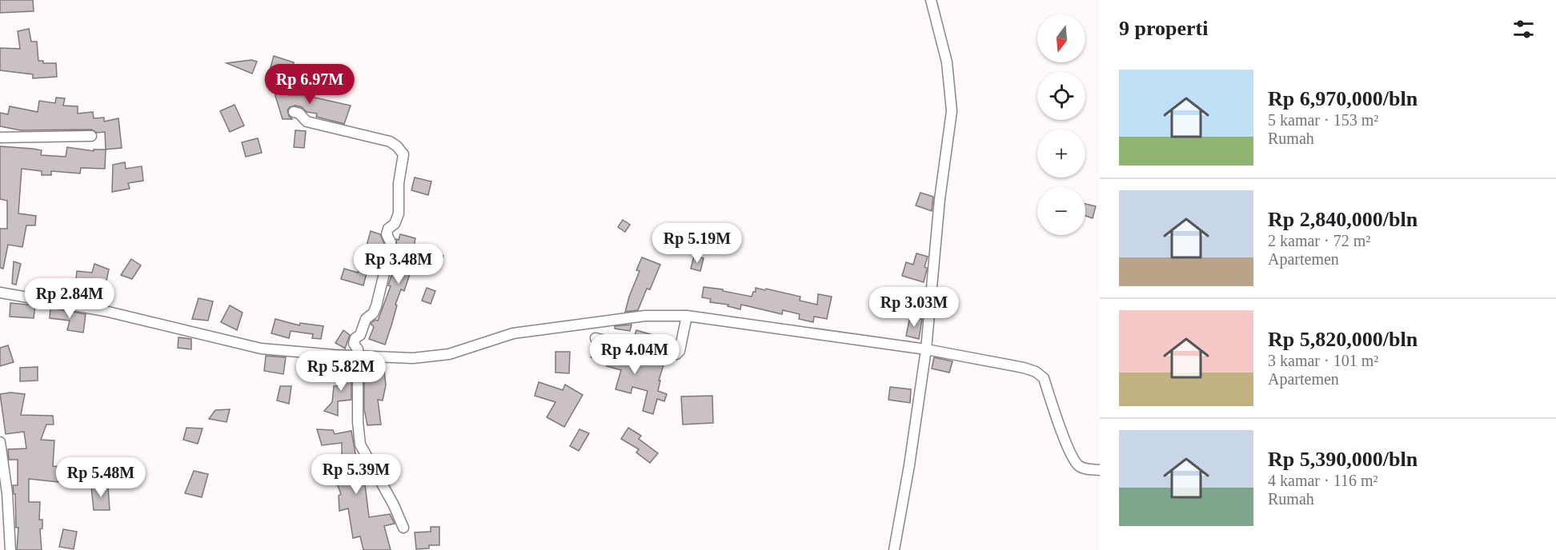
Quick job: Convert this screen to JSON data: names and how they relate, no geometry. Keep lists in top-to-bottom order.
{
  "north": "bottom",
  "page": {
    "heading": "9 properti",
    "map_buttons": ["+", "−"],
    "list": [
      {
        "name": "Rp 6,970,000/bln",
        "note": "5 kamar · 153 m² · Rumah"
      },
      {
        "name": "Rp 2,840,000/bln",
        "note": "2 kamar · 72 m² · Apartemen"
      },
      {
        "name": "Rp 5,820,000/bln",
        "note": "3 kamar · 101 m² · Apartemen"
      },
      {
        "name": "Rp 5,390,000/bln",
        "note": "4 kamar · 116 m² · Rumah"
      }
    ],
    "price": [
      "Rp 6.97M",
      "Rp 5.19M",
      "Rp 3.48M",
      "Rp 2.84M",
      "Rp 3.03M",
      "Rp 4.04M",
      "Rp 5.82M",
      "Rp 5.39M",
      "Rp 5.48M"
    ]
  }
}
